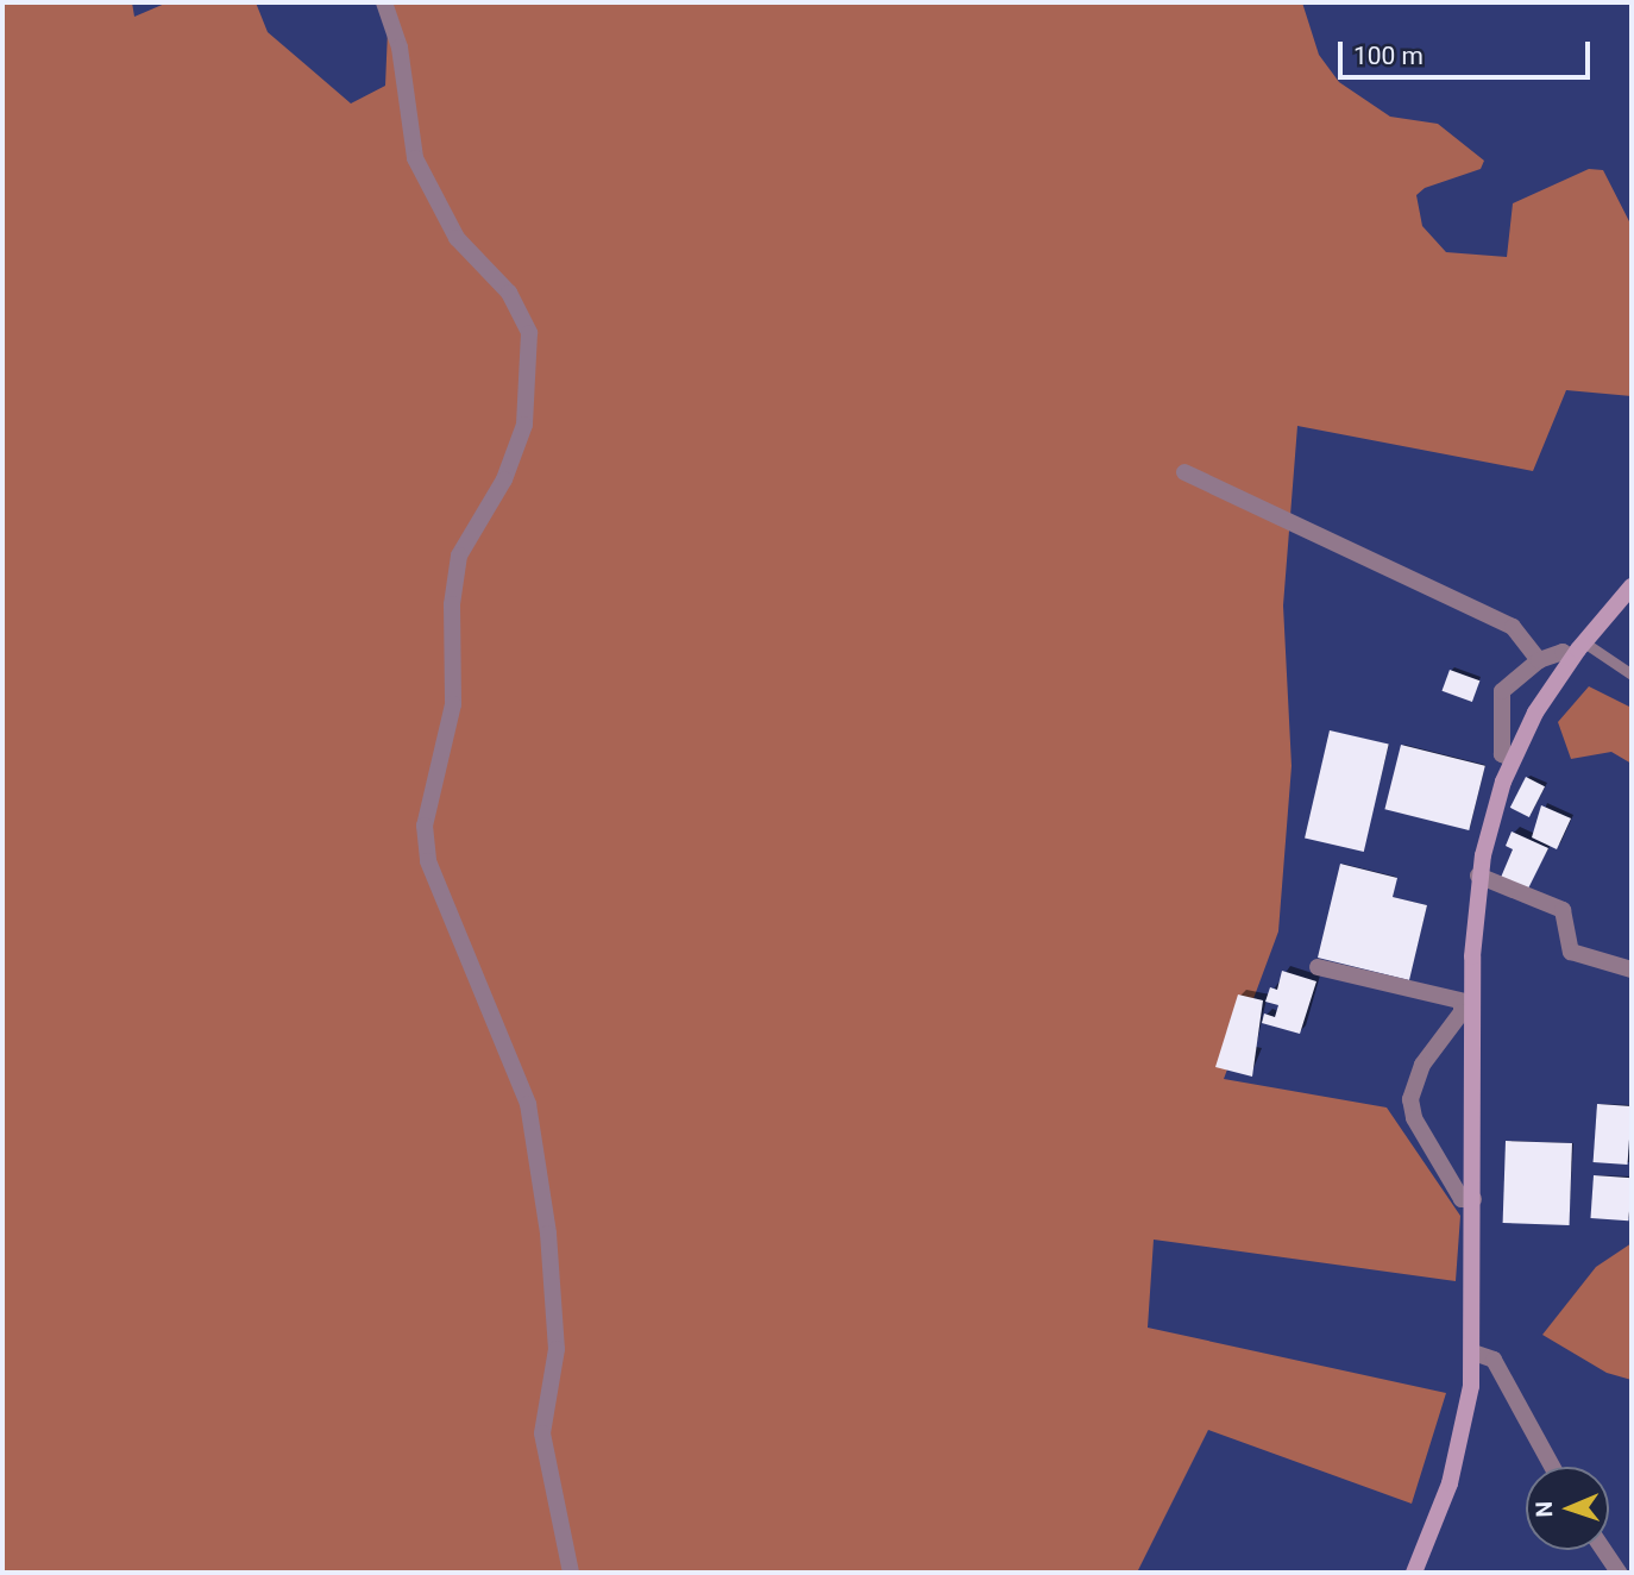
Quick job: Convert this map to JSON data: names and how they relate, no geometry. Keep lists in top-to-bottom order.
{
  "scale_bar": "100 m",
  "north": "left"
}
